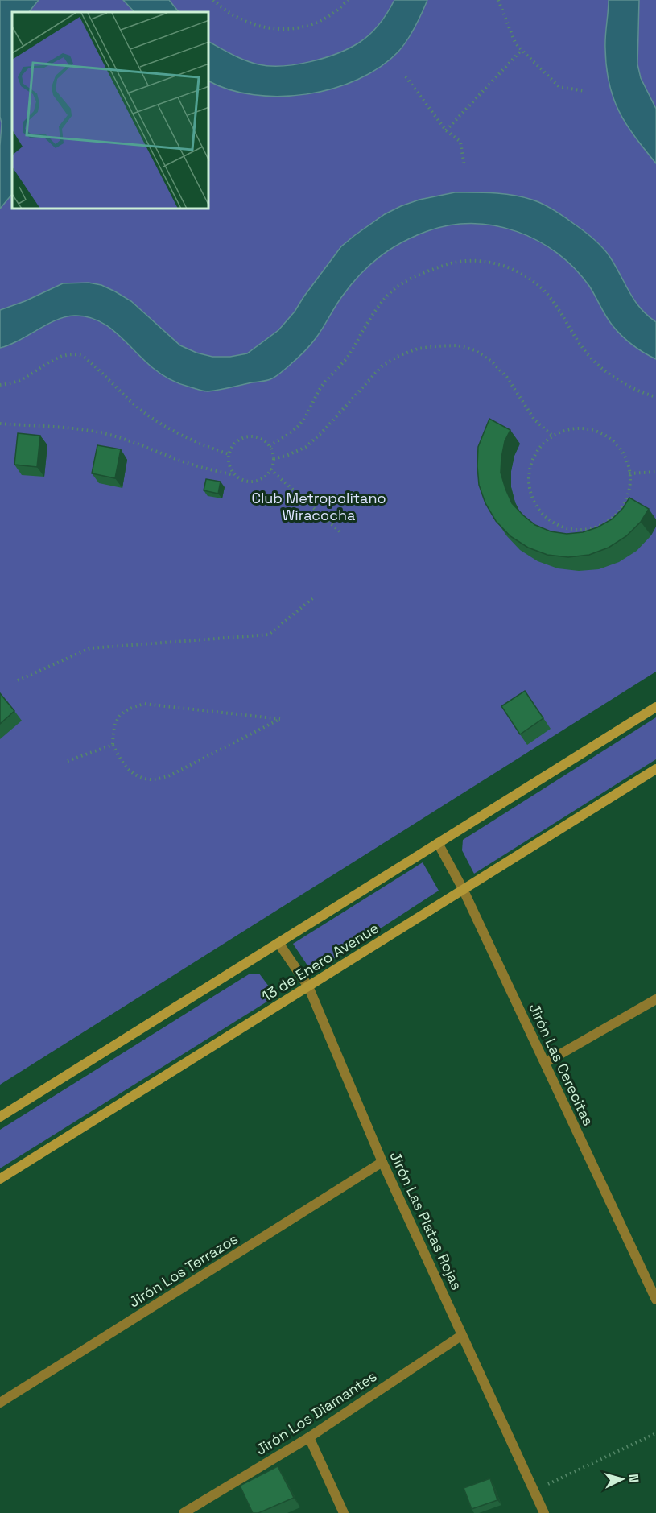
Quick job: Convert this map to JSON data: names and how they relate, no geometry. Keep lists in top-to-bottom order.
{
  "streets": {
    "main road": ["13 de Enero Avenue"],
    "street": [
      "Jirón Las Cerecitas",
      "Jirón Las Platas Rojas",
      "Jirón Los Terrazos",
      "Jirón Los Diamantes"
    ]
  },
  "crossings": [
    ["13 de Enero Avenue", "Jirón Las Cerecitas"],
    ["13 de Enero Avenue", "Jirón Las Platas Rojas"],
    ["Jirón Las Platas Rojas", "Jirón Los Terrazos"],
    ["Jirón Las Platas Rojas", "Jirón Los Diamantes"]
  ],
  "parks": ["Club Metropolitano Wiracocha"],
  "north": "right"
}
